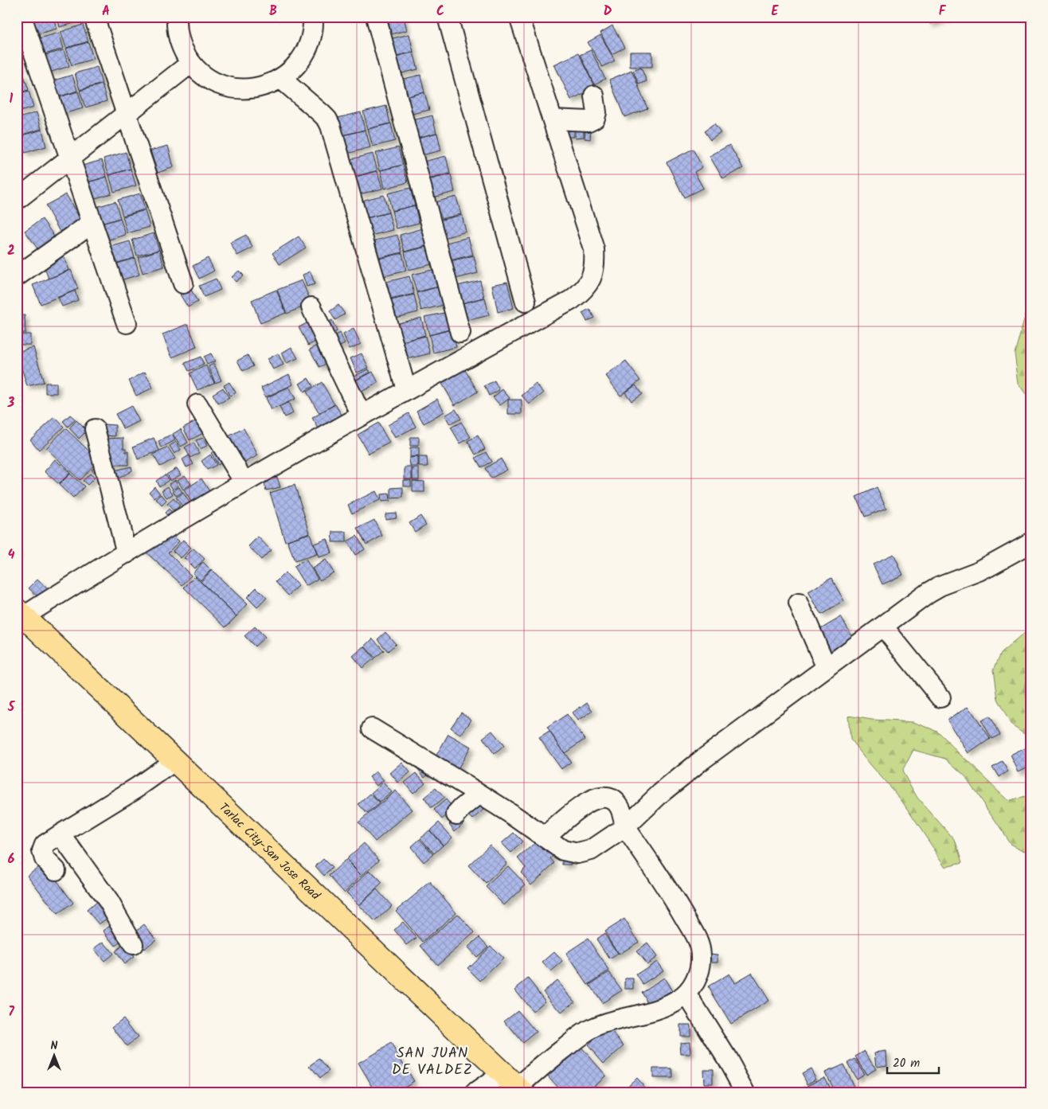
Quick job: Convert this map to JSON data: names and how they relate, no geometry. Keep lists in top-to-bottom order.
{
  "streets": {
    "main road": ["Tarlac City-San Jose Road"]
  },
  "districts": ["SAN JUAN DE VALDEZ"],
  "scale_bar": "20 m",
  "north": "top",
  "grid": {
    "columns": [
      "A",
      "B",
      "C",
      "D",
      "E",
      "F"
    ],
    "rows": [
      "1",
      "2",
      "3",
      "4",
      "5",
      "6",
      "7"
    ]
  }
}
